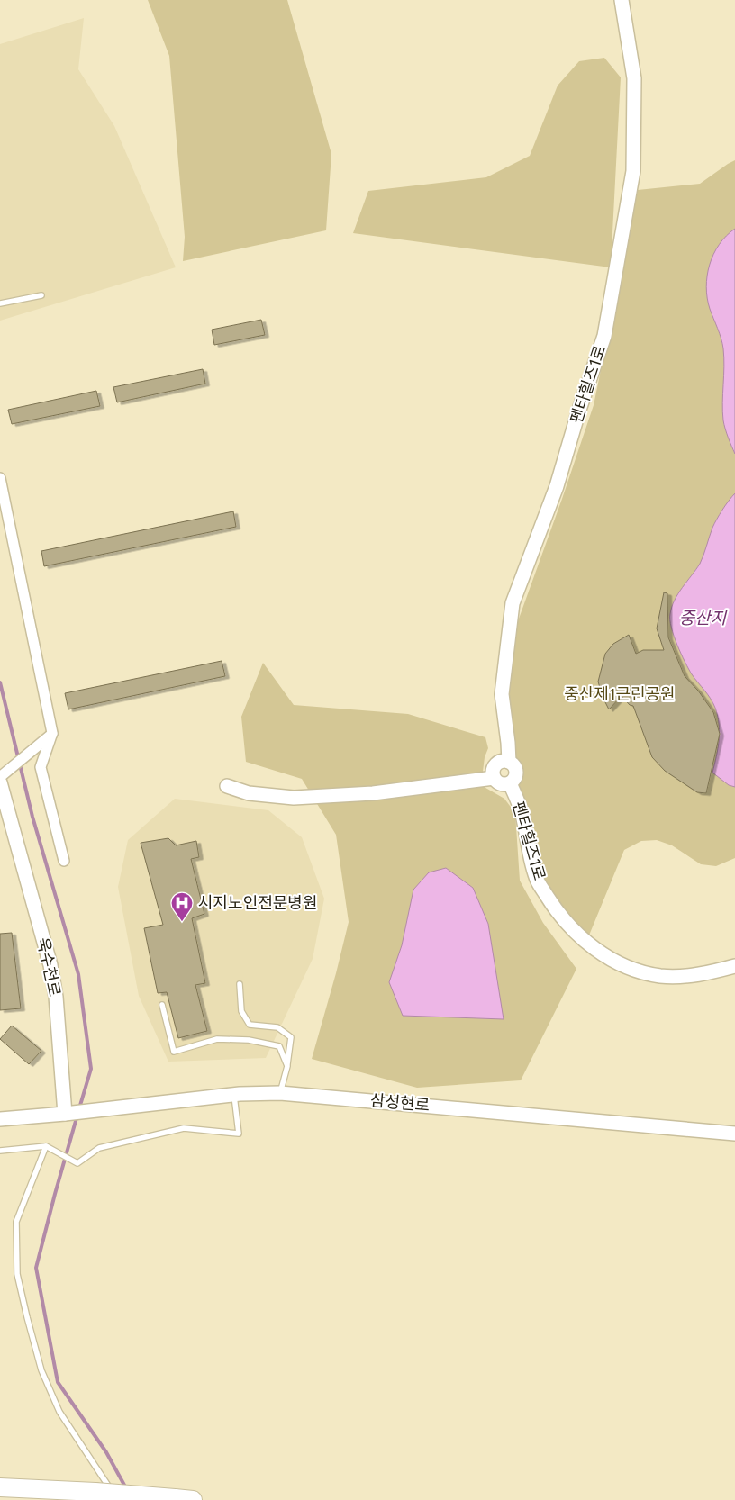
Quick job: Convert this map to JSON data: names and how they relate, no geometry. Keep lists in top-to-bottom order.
{
  "streets": {
    "street": ["펜타힐즈1로", "욱수천로", "삼성현로"]
  },
  "crossings": [
    ["욱수천로", "삼성현로"]
  ],
  "water": ["중산지"],
  "parks": ["중산제1근린공원"],
  "places": {
    "hospital": ["시지노인전문병원"]
  }
}
